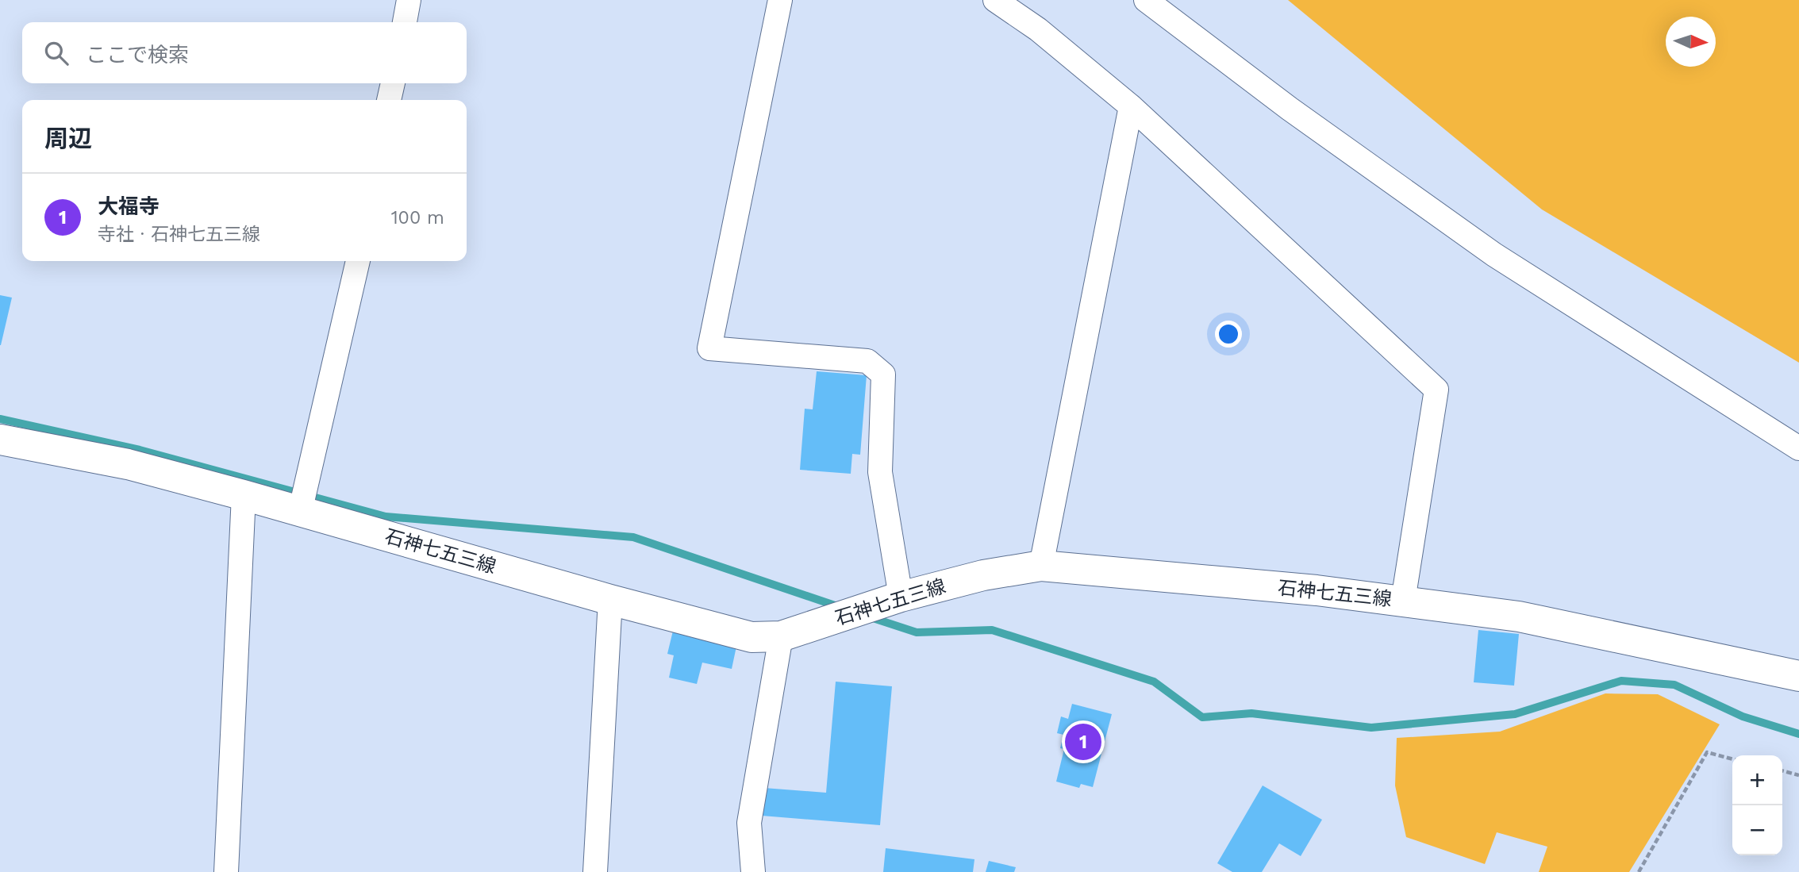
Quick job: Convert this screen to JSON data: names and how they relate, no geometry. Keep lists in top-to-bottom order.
{
  "streets": {
    "main road": ["石神七五三線"]
  },
  "north": "right",
  "page": {
    "search": "ここで検索",
    "heading": "周辺",
    "list": [
      {
        "mark": "1",
        "name": "大福寺",
        "note": "寺社 · 石神七五三線",
        "value": "100 m"
      }
    ],
    "pins": "1",
    "map_buttons": ["+", "−"]
  }
}
